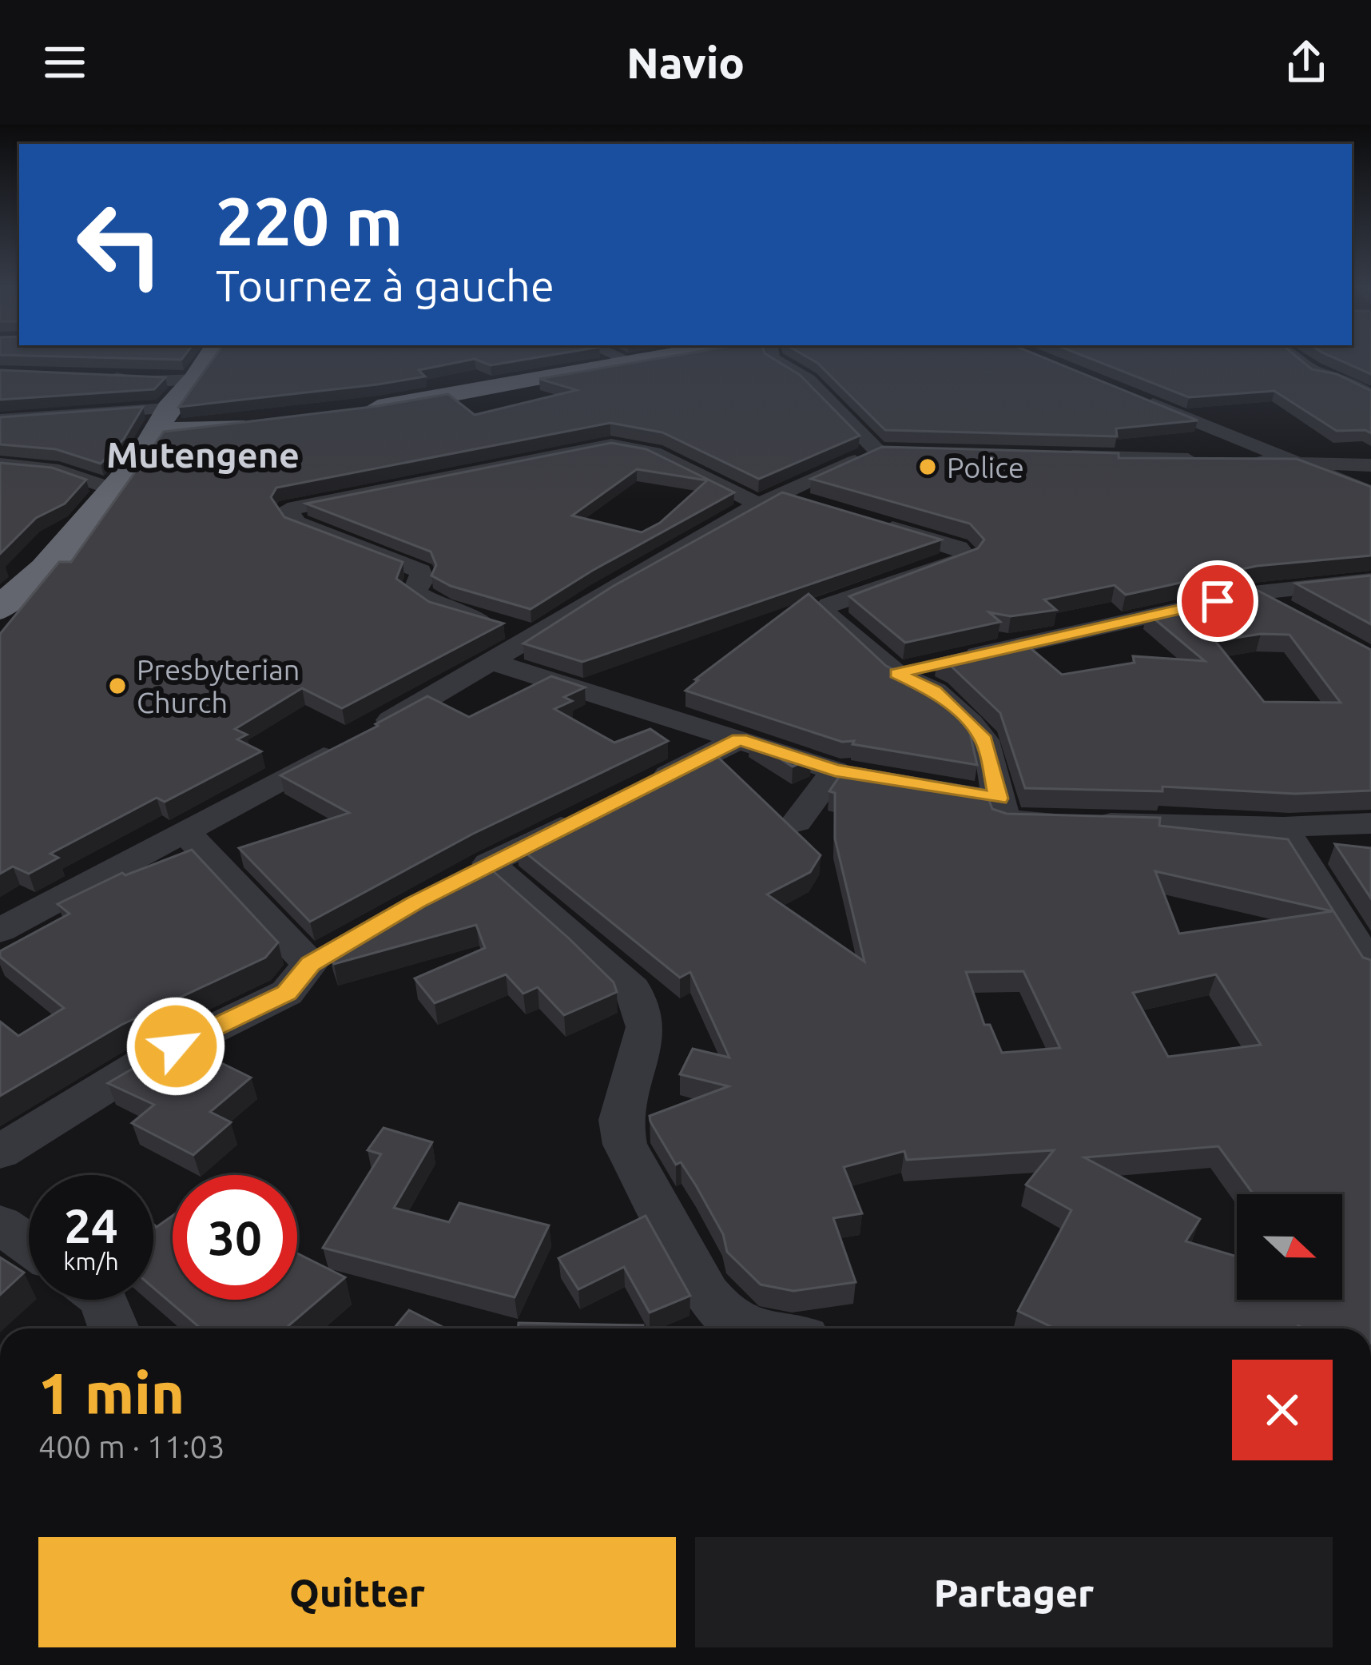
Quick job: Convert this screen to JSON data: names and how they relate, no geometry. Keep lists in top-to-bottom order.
{
  "districts": ["Mutengene"],
  "places": ["Police", "Presbyterian Church"],
  "north": "right",
  "page": {
    "header": "Navio",
    "turn": ["220 m", "Tournez à gauche"],
    "speed": "24 km/h",
    "limit": "30",
    "heading": ["1 min", "400 m · 11:03"],
    "buttons": ["Quitter", "Partager"]
  }
}
